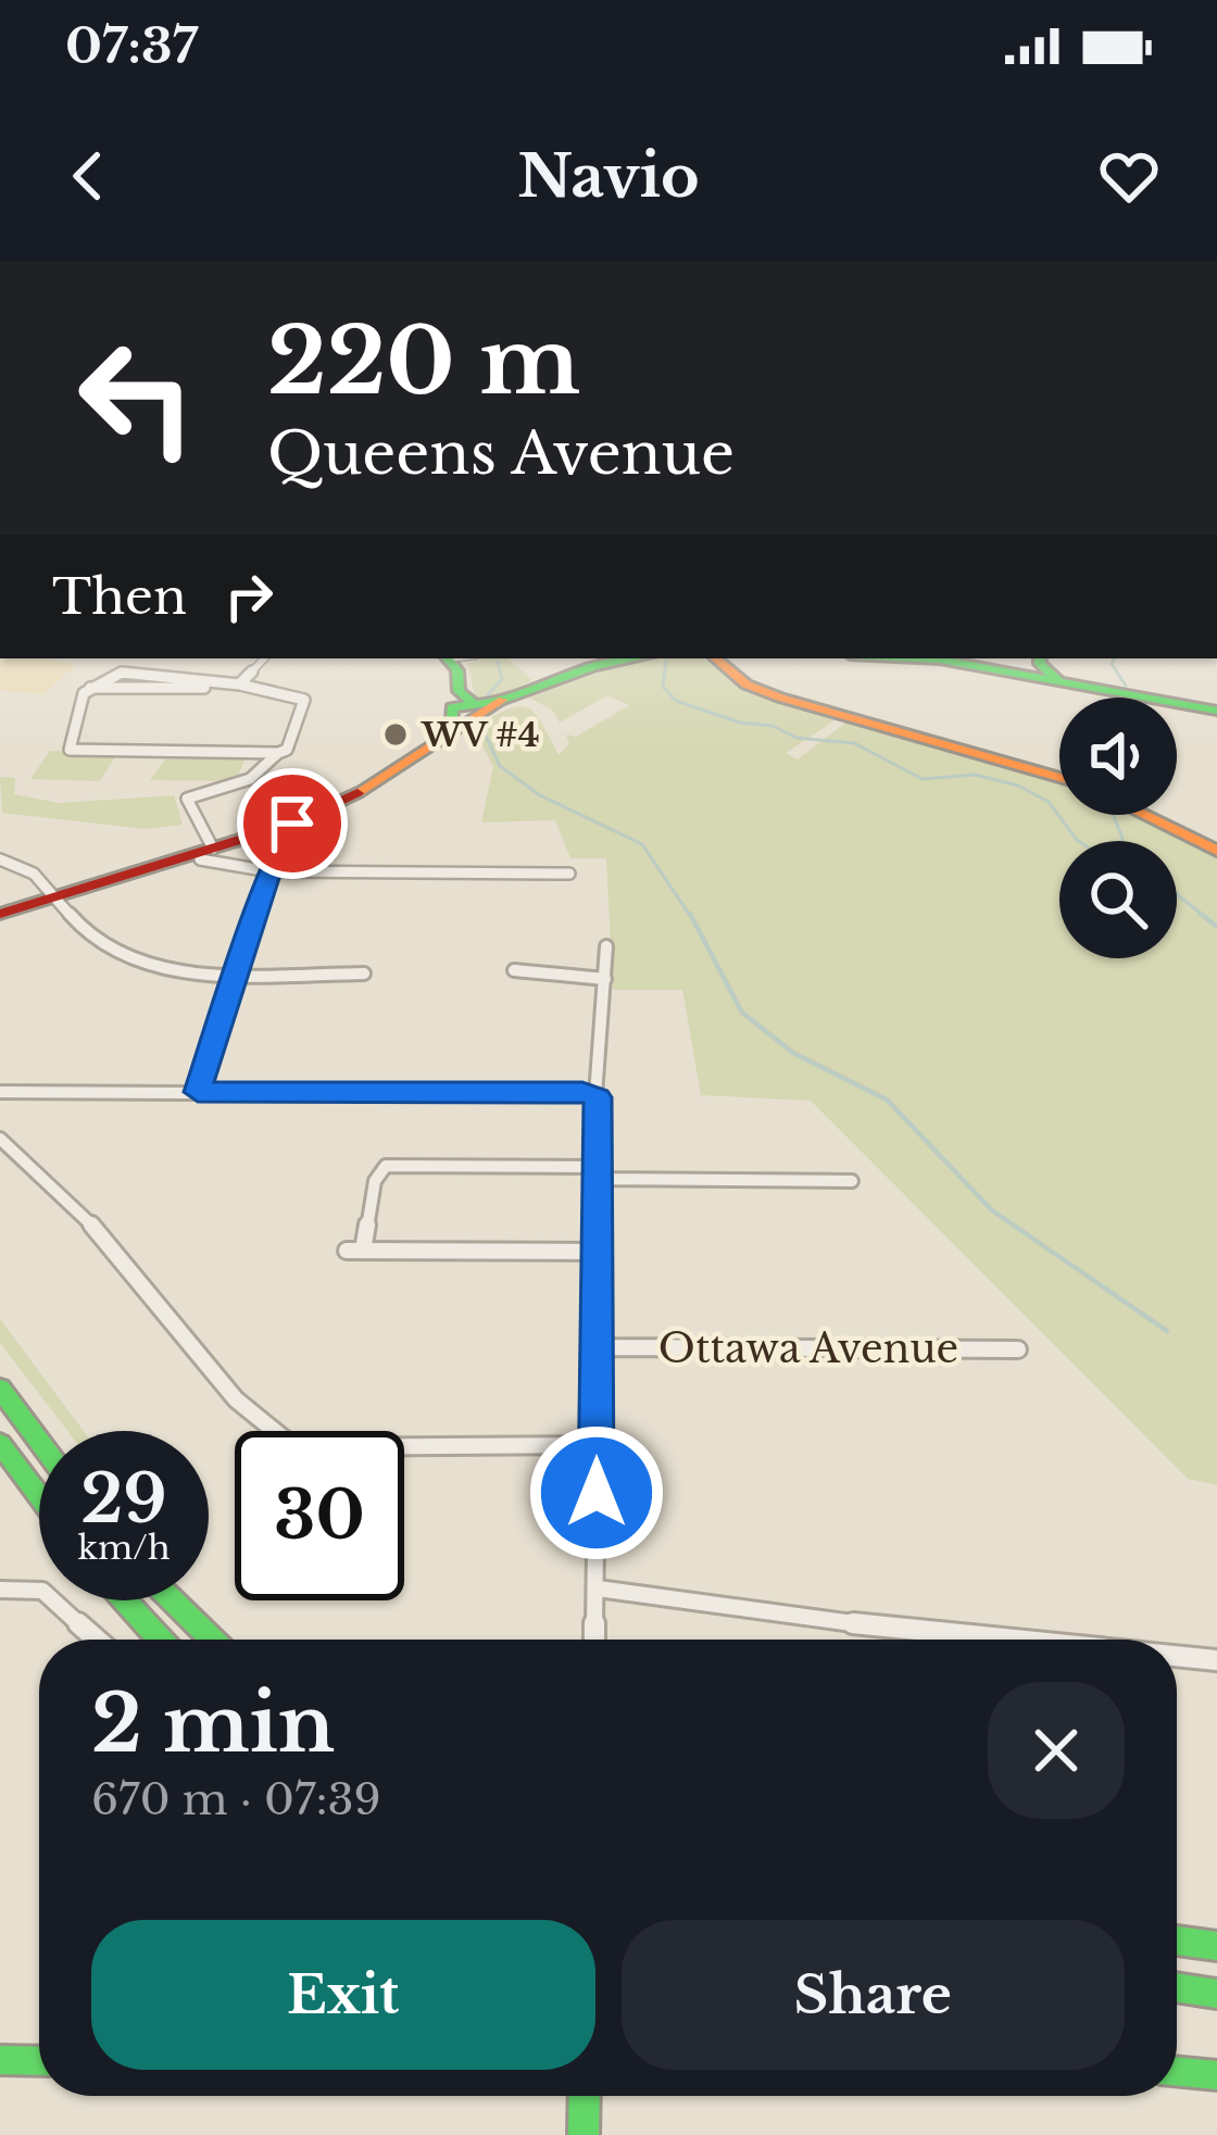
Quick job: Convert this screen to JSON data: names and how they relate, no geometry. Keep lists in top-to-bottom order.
{
  "streets": {
    "street": ["Ottawa Avenue"]
  },
  "places": ["WV #4"],
  "page": {
    "status": "07:37",
    "header": "Navio",
    "turn": ["220 m", "Queens Avenue"],
    "then": "Then",
    "speed": "29 km/h",
    "limit": "30",
    "heading": ["2 min", "670 m · 07:39"],
    "buttons": ["Exit", "Share"]
  }
}
